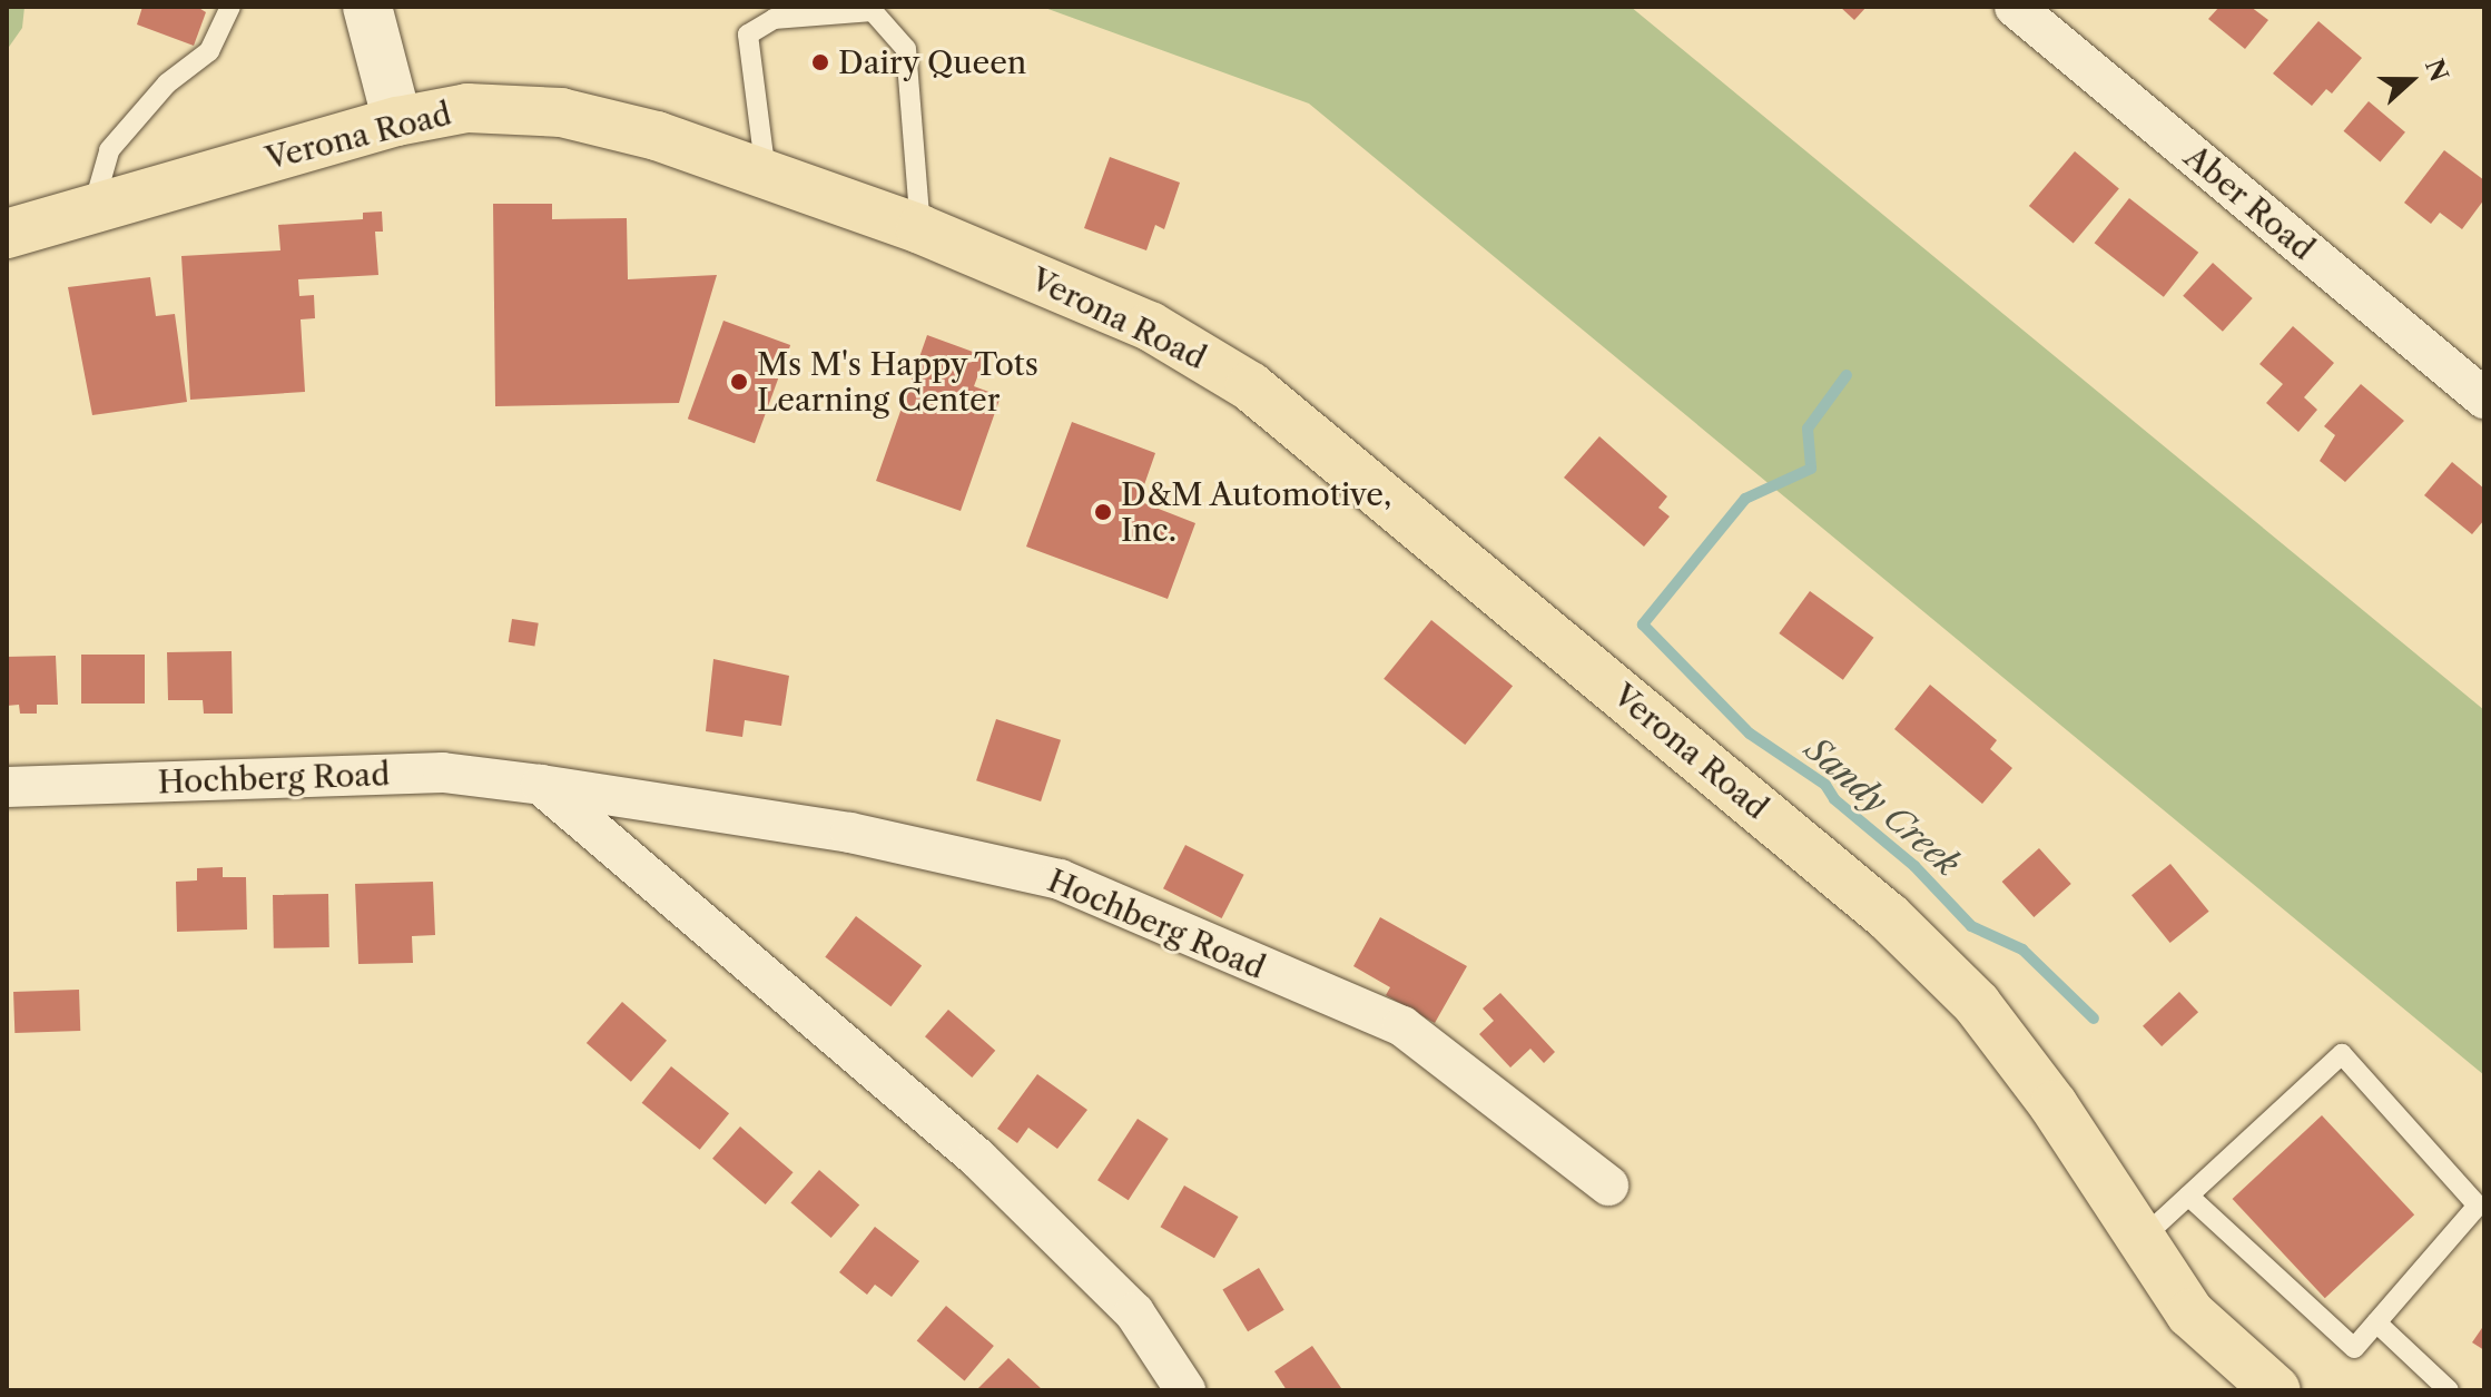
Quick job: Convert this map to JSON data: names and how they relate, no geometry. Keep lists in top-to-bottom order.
{
  "streets": {
    "main road": ["Verona Road"],
    "street": ["Aber Road", "Hochberg Road"]
  },
  "water": ["Sandy Creek"],
  "places": ["Dairy Queen", "Ms M's Happy Tots Learning Center", "D&M Automotive, Inc."],
  "north": "right"
}
